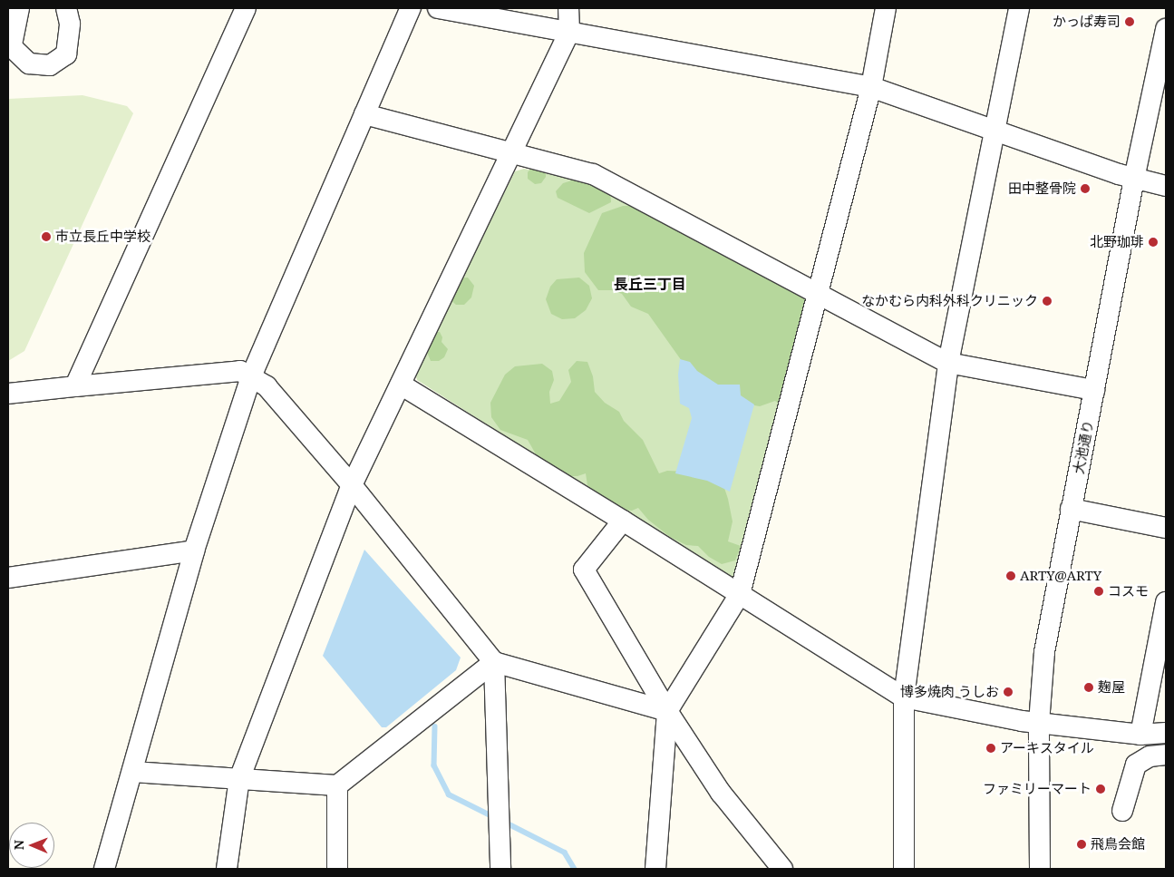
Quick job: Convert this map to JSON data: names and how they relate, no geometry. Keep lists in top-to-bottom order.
{
  "streets": {
    "street": ["大池通り"]
  },
  "districts": ["長丘三丁目"],
  "places": [
    "かっぱ寿司",
    "田中整骨院",
    "市立長丘中学校",
    "北野珈琲",
    "なかむら内科外科クリニック",
    "ARTY@ARTY",
    "コスモ",
    "麹屋",
    "博多焼肉 うしお",
    "アーキスタイル",
    "ファミリーマート",
    "飛鳥会館"
  ],
  "north": "left"
}
